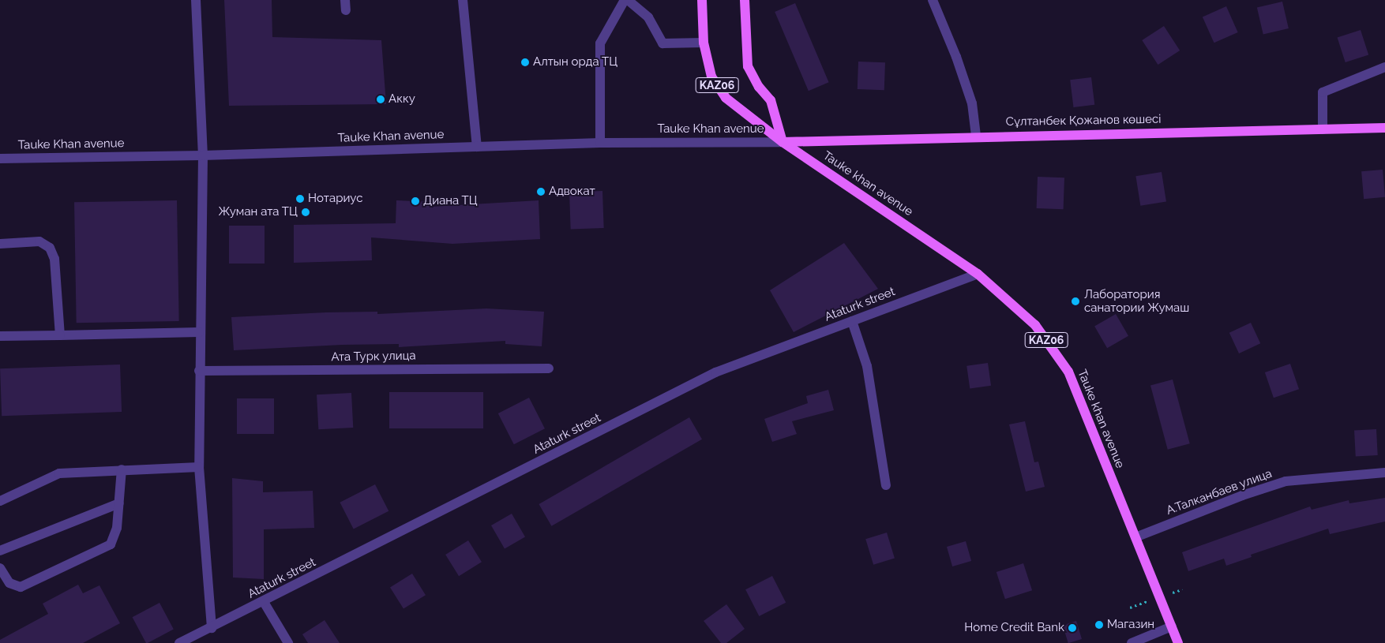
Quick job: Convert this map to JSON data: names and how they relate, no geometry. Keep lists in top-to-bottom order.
{
  "streets": {
    "main road": ["KАZ06", "Сұлтанбек Қожанов көшесі", "Tauke khan avenue"],
    "street": [
      "Tauke Khan avenue",
      "Ataturk street",
      "Ата Турк улица",
      "А.Талканбаев улица"
    ]
  },
  "crossings": [
    ["KАZ06", "Сұлтанбек Қожанов көшесі"],
    ["KАZ06", "Tauke Khan avenue"],
    ["KАZ06", "Tauke khan avenue"],
    ["Сұлтанбек Қожанов көшесі", "Tauke Khan avenue"],
    ["Сұлтанбек Қожанов көшесі", "Tauke khan avenue"],
    ["Tauke Khan avenue", "Tauke khan avenue"],
    ["Tauke khan avenue", "Ataturk street"],
    ["Tauke khan avenue", "А.Талканбаев улица"]
  ],
  "places": [
    "Алтын орда ТЦ",
    "Акку",
    "Адвокат",
    "Нотариус",
    "Диана ТЦ",
    "Жуман ата ТЦ",
    "Лаборатория санатории Жумаш",
    "Магазин",
    "Home Credit Bank"
  ]
}
